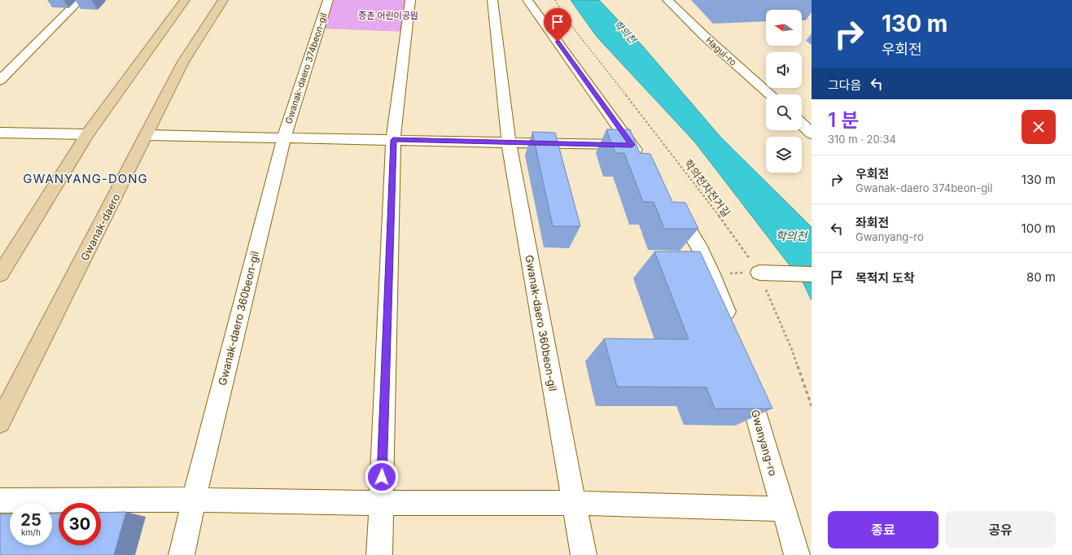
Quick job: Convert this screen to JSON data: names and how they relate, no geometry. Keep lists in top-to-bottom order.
{
  "streets": {
    "main road": ["Gwanak-daero"],
    "street": [
      "Hagui-ro",
      "Gwanak-daero 374beon-gil",
      "Gwanak-daero 360beon-gil",
      "Gwanyang-ro"
    ],
    "path": ["학의천자전거길"]
  },
  "crossings": [
    ["Gwanak-daero 374beon-gil", "Gwanak-daero"],
    ["Gwanak-daero 374beon-gil", "Gwanak-daero 360beon-gil"]
  ],
  "districts": ["GWANYANG-DONG"],
  "water": ["학의천"],
  "parks": ["증촌 어린이공원"],
  "north": "left",
  "page": {
    "turn": ["130 m", "우회전"],
    "then": "그다음",
    "heading": ["1 분", "310 m · 20:34"],
    "list": [
      {
        "name": "우회전",
        "note": "Gwanak-daero 374beon-gil",
        "value": "130 m"
      },
      {
        "name": "좌회전",
        "note": "Gwanyang-ro",
        "value": "100 m"
      },
      {
        "name": "목적지 도착",
        "value": "80 m"
      }
    ],
    "speed": "25 km/h",
    "limit": "30",
    "buttons": ["종료", "공유"]
  }
}
